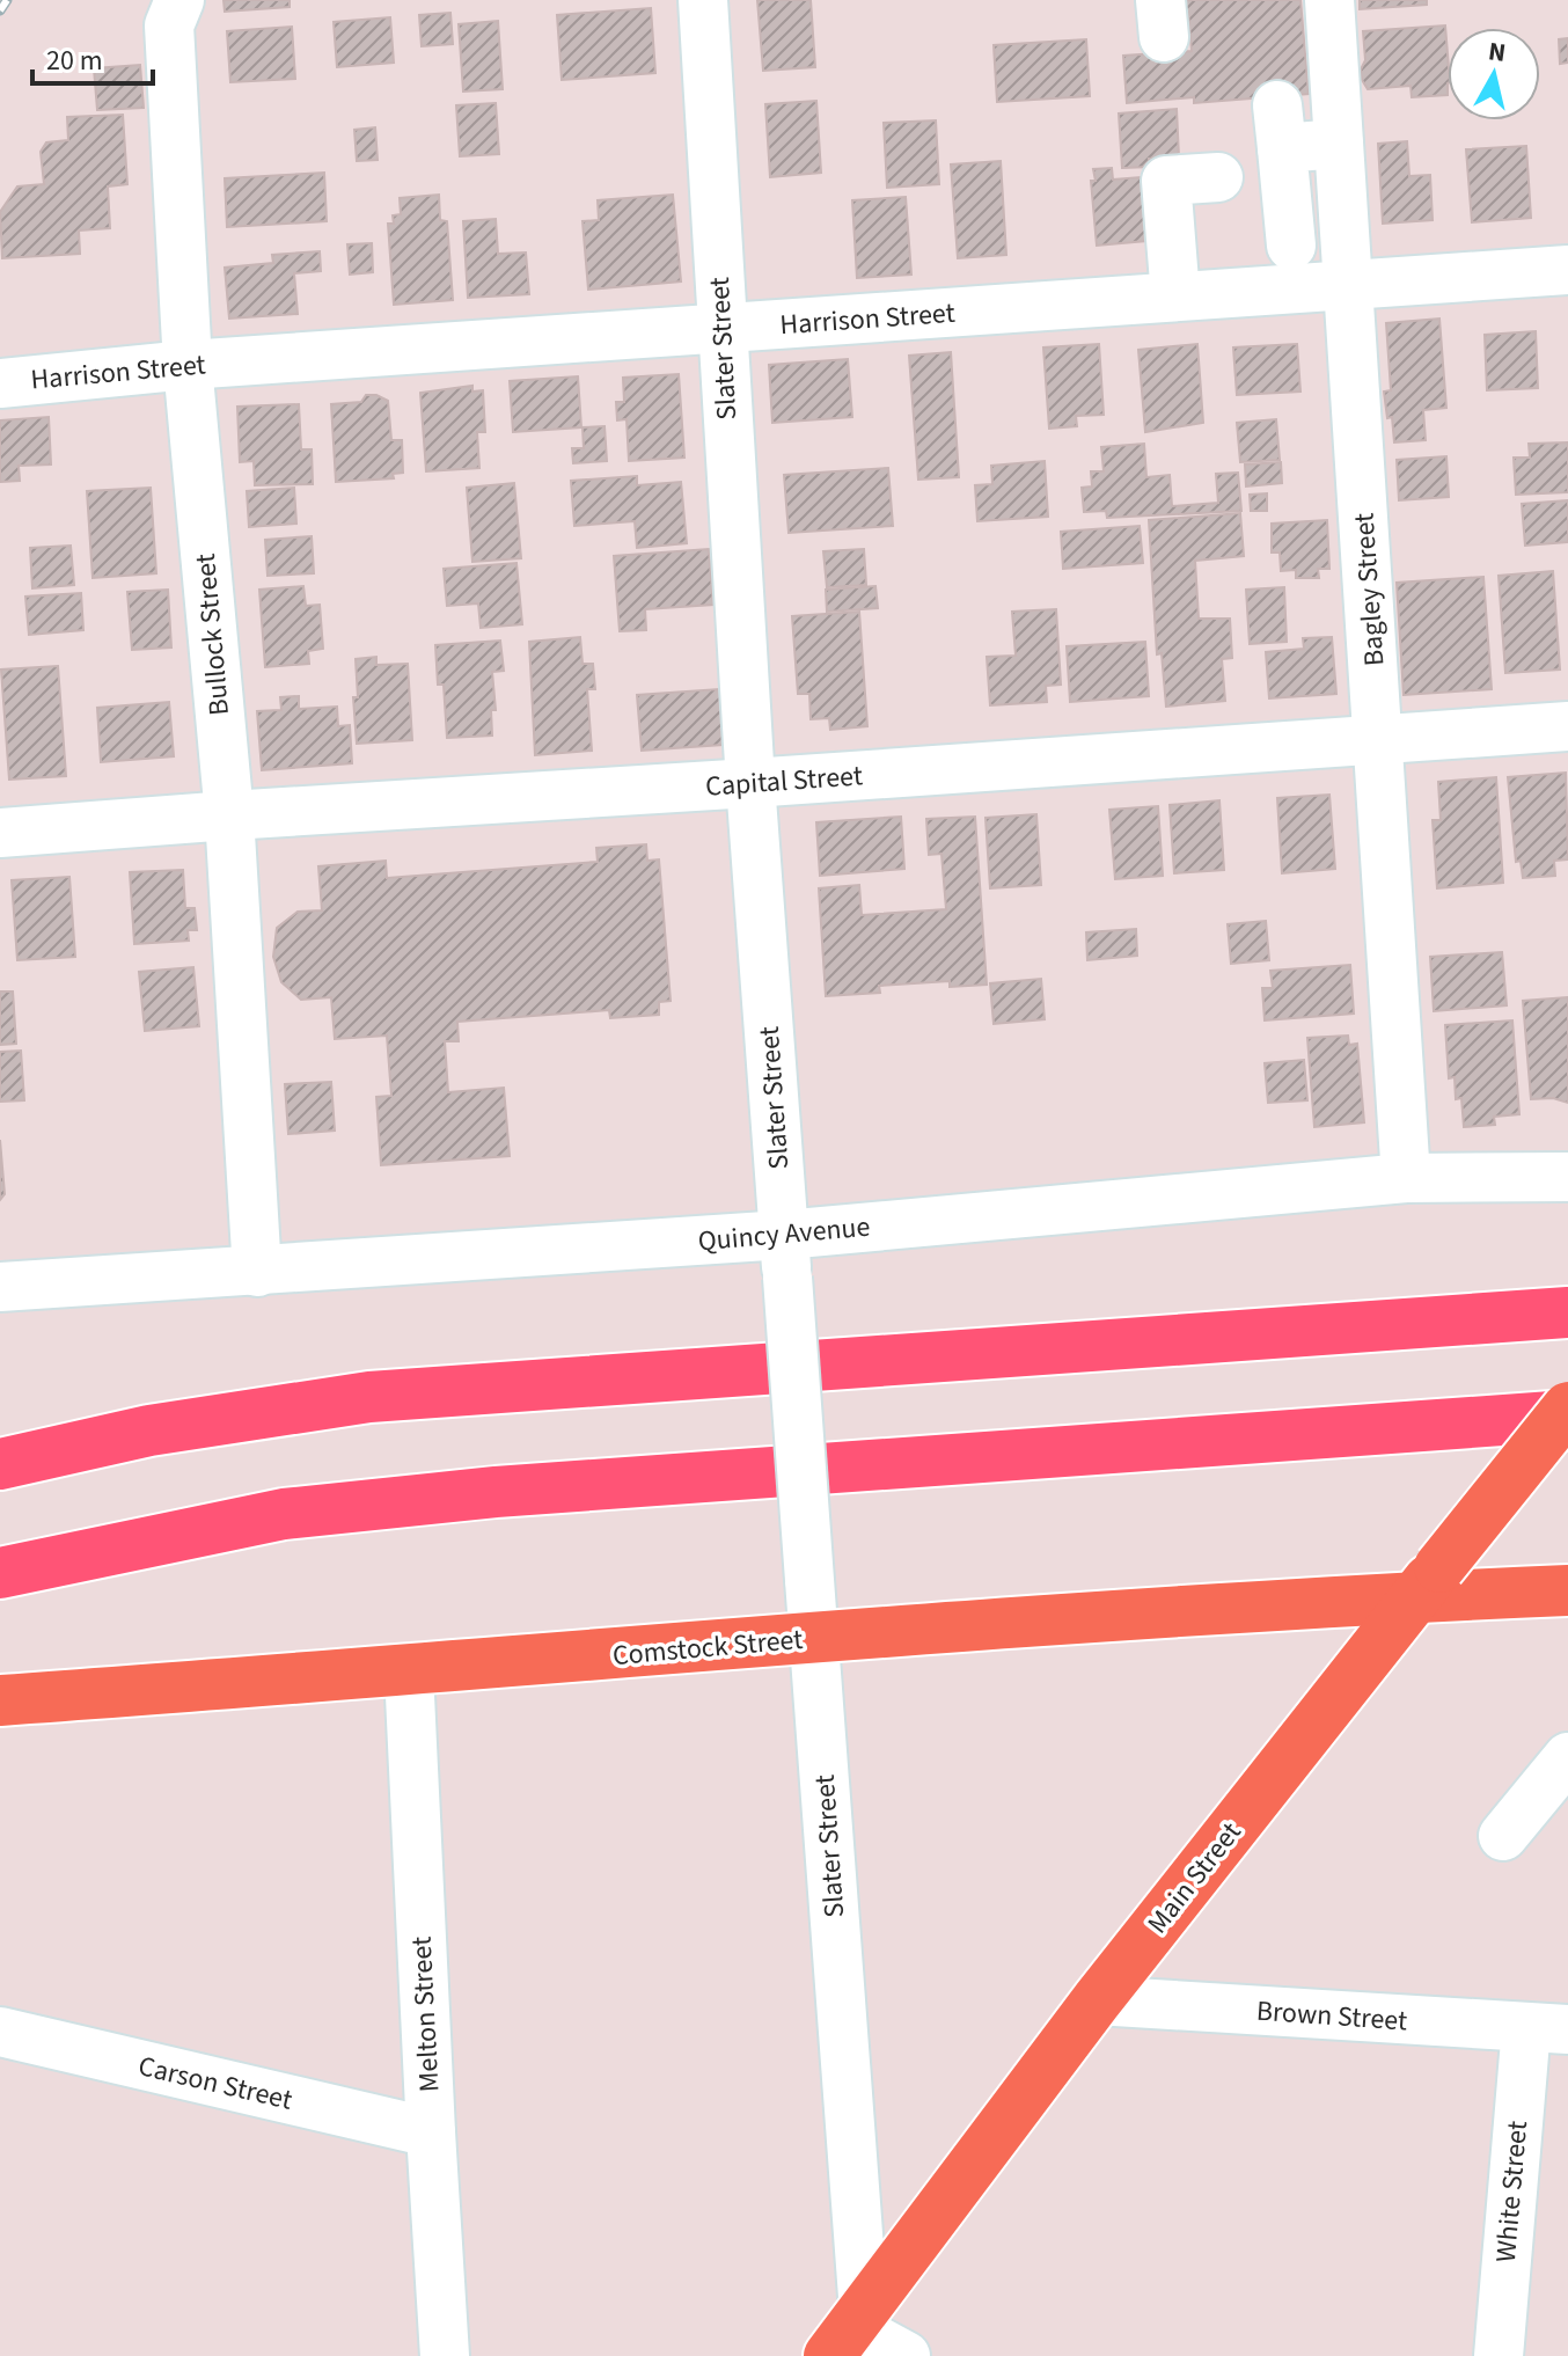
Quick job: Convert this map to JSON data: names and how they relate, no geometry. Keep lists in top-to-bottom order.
{
  "streets": {
    "main road": ["Comstock Street", "Main Street"],
    "street": [
      "Harrison Street",
      "Slater Street",
      "Bagley Street",
      "Bullock Street",
      "Capital Street",
      "Quincy Avenue",
      "Melton Street",
      "Brown Street",
      "Carson Street",
      "White Street"
    ]
  },
  "crossings": [
    ["Harrison Street", "Slater Street"],
    ["Harrison Street", "Bagley Street"],
    ["Harrison Street", "Bullock Street"],
    ["Slater Street", "Capital Street"],
    ["Slater Street", "Quincy Avenue"],
    ["Slater Street", "Comstock Street"],
    ["Slater Street", "Main Street"],
    ["Bagley Street", "Capital Street"],
    ["Bagley Street", "Quincy Avenue"],
    ["Bullock Street", "Capital Street"],
    ["Bullock Street", "Quincy Avenue"],
    ["Comstock Street", "Main Street"],
    ["Comstock Street", "Melton Street"],
    ["Main Street", "Brown Street"],
    ["Melton Street", "Carson Street"],
    ["Brown Street", "White Street"]
  ],
  "scale_bar": "20 m",
  "north": "top"
}
